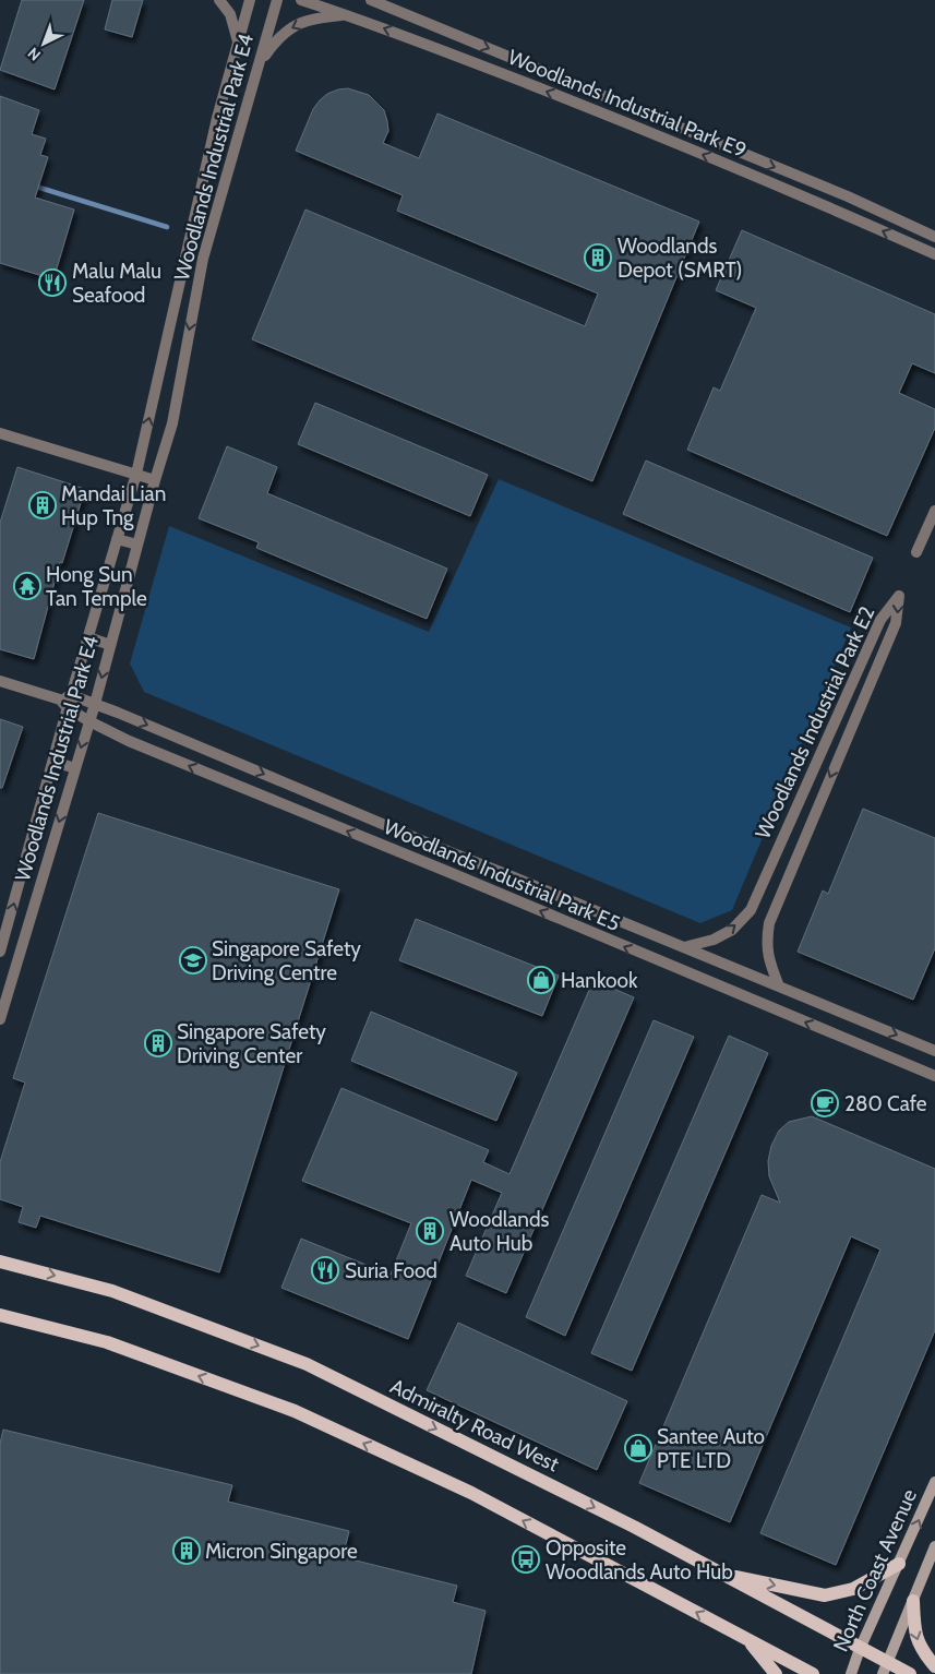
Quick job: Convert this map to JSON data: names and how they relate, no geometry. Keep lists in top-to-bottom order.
{
  "streets": {
    "main road": ["Admiralty Road West", "North Coast Avenue"],
    "street": [
      "Woodlands Industrial Park E9",
      "Woodlands Industrial Park E4",
      "Woodlands Industrial Park E2",
      "Woodlands Industrial Park E5"
    ]
  },
  "crossings": [
    ["Woodlands Industrial Park E4", "Woodlands Industrial Park E5"],
    ["Woodlands Industrial Park E2", "Woodlands Industrial Park E5"],
    ["Admiralty Road West", "North Coast Avenue"]
  ],
  "places": {
    "building": [
      "Woodlands Depot (SMRT)",
      "Mandai Lian Hup Tng",
      "Singapore Safety Driving Center",
      "Woodlands Auto Hub",
      "Micron Singapore"
    ],
    "restaurant": ["Malu Malu Seafood", "Suria Food"],
    "temple": ["Hong Sun Tan Temple"],
    "school or university": ["Singapore Safety Driving Centre"],
    "shop": ["Hankook", "Santee Auto PTE LTD"],
    "cafe": ["280 Cafe"],
    "bus stop": ["Opposite Woodlands Auto Hub"]
  },
  "north": "bottom left"
}
